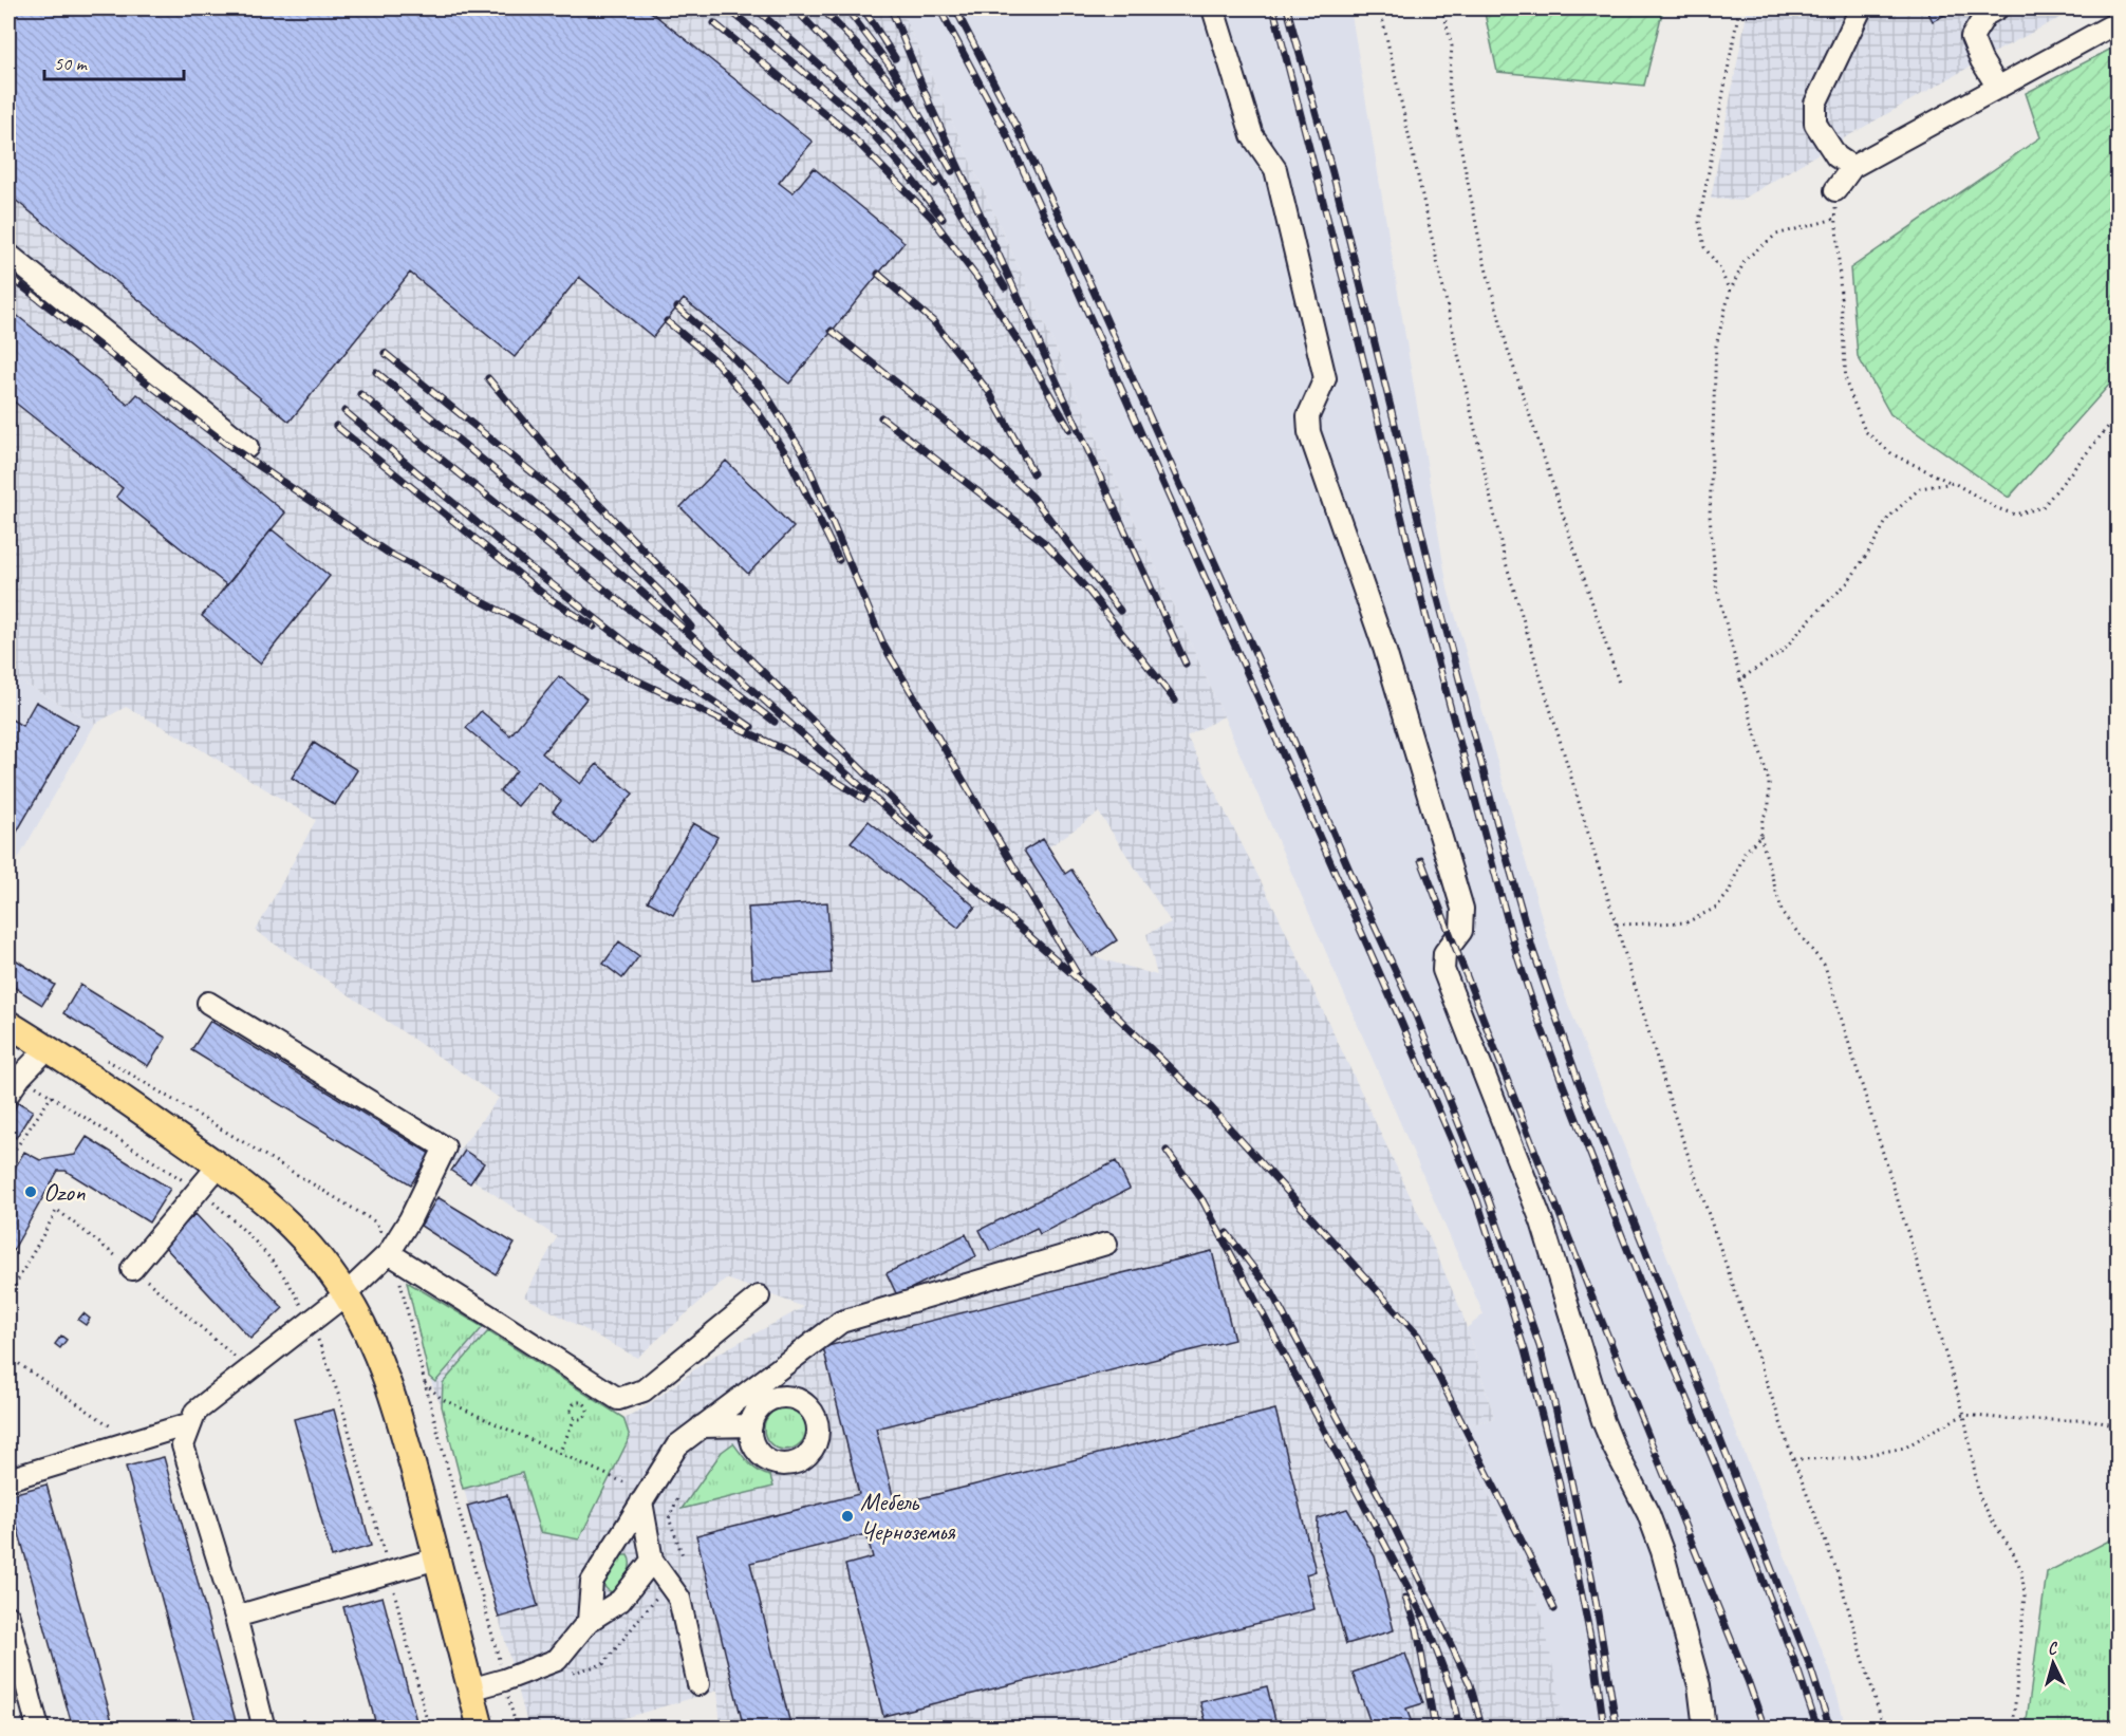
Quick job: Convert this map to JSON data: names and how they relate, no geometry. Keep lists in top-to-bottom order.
{
  "places": ["Ozon", "Мебель Черноземья"],
  "scale_bar": "50 m",
  "north": "top"
}
